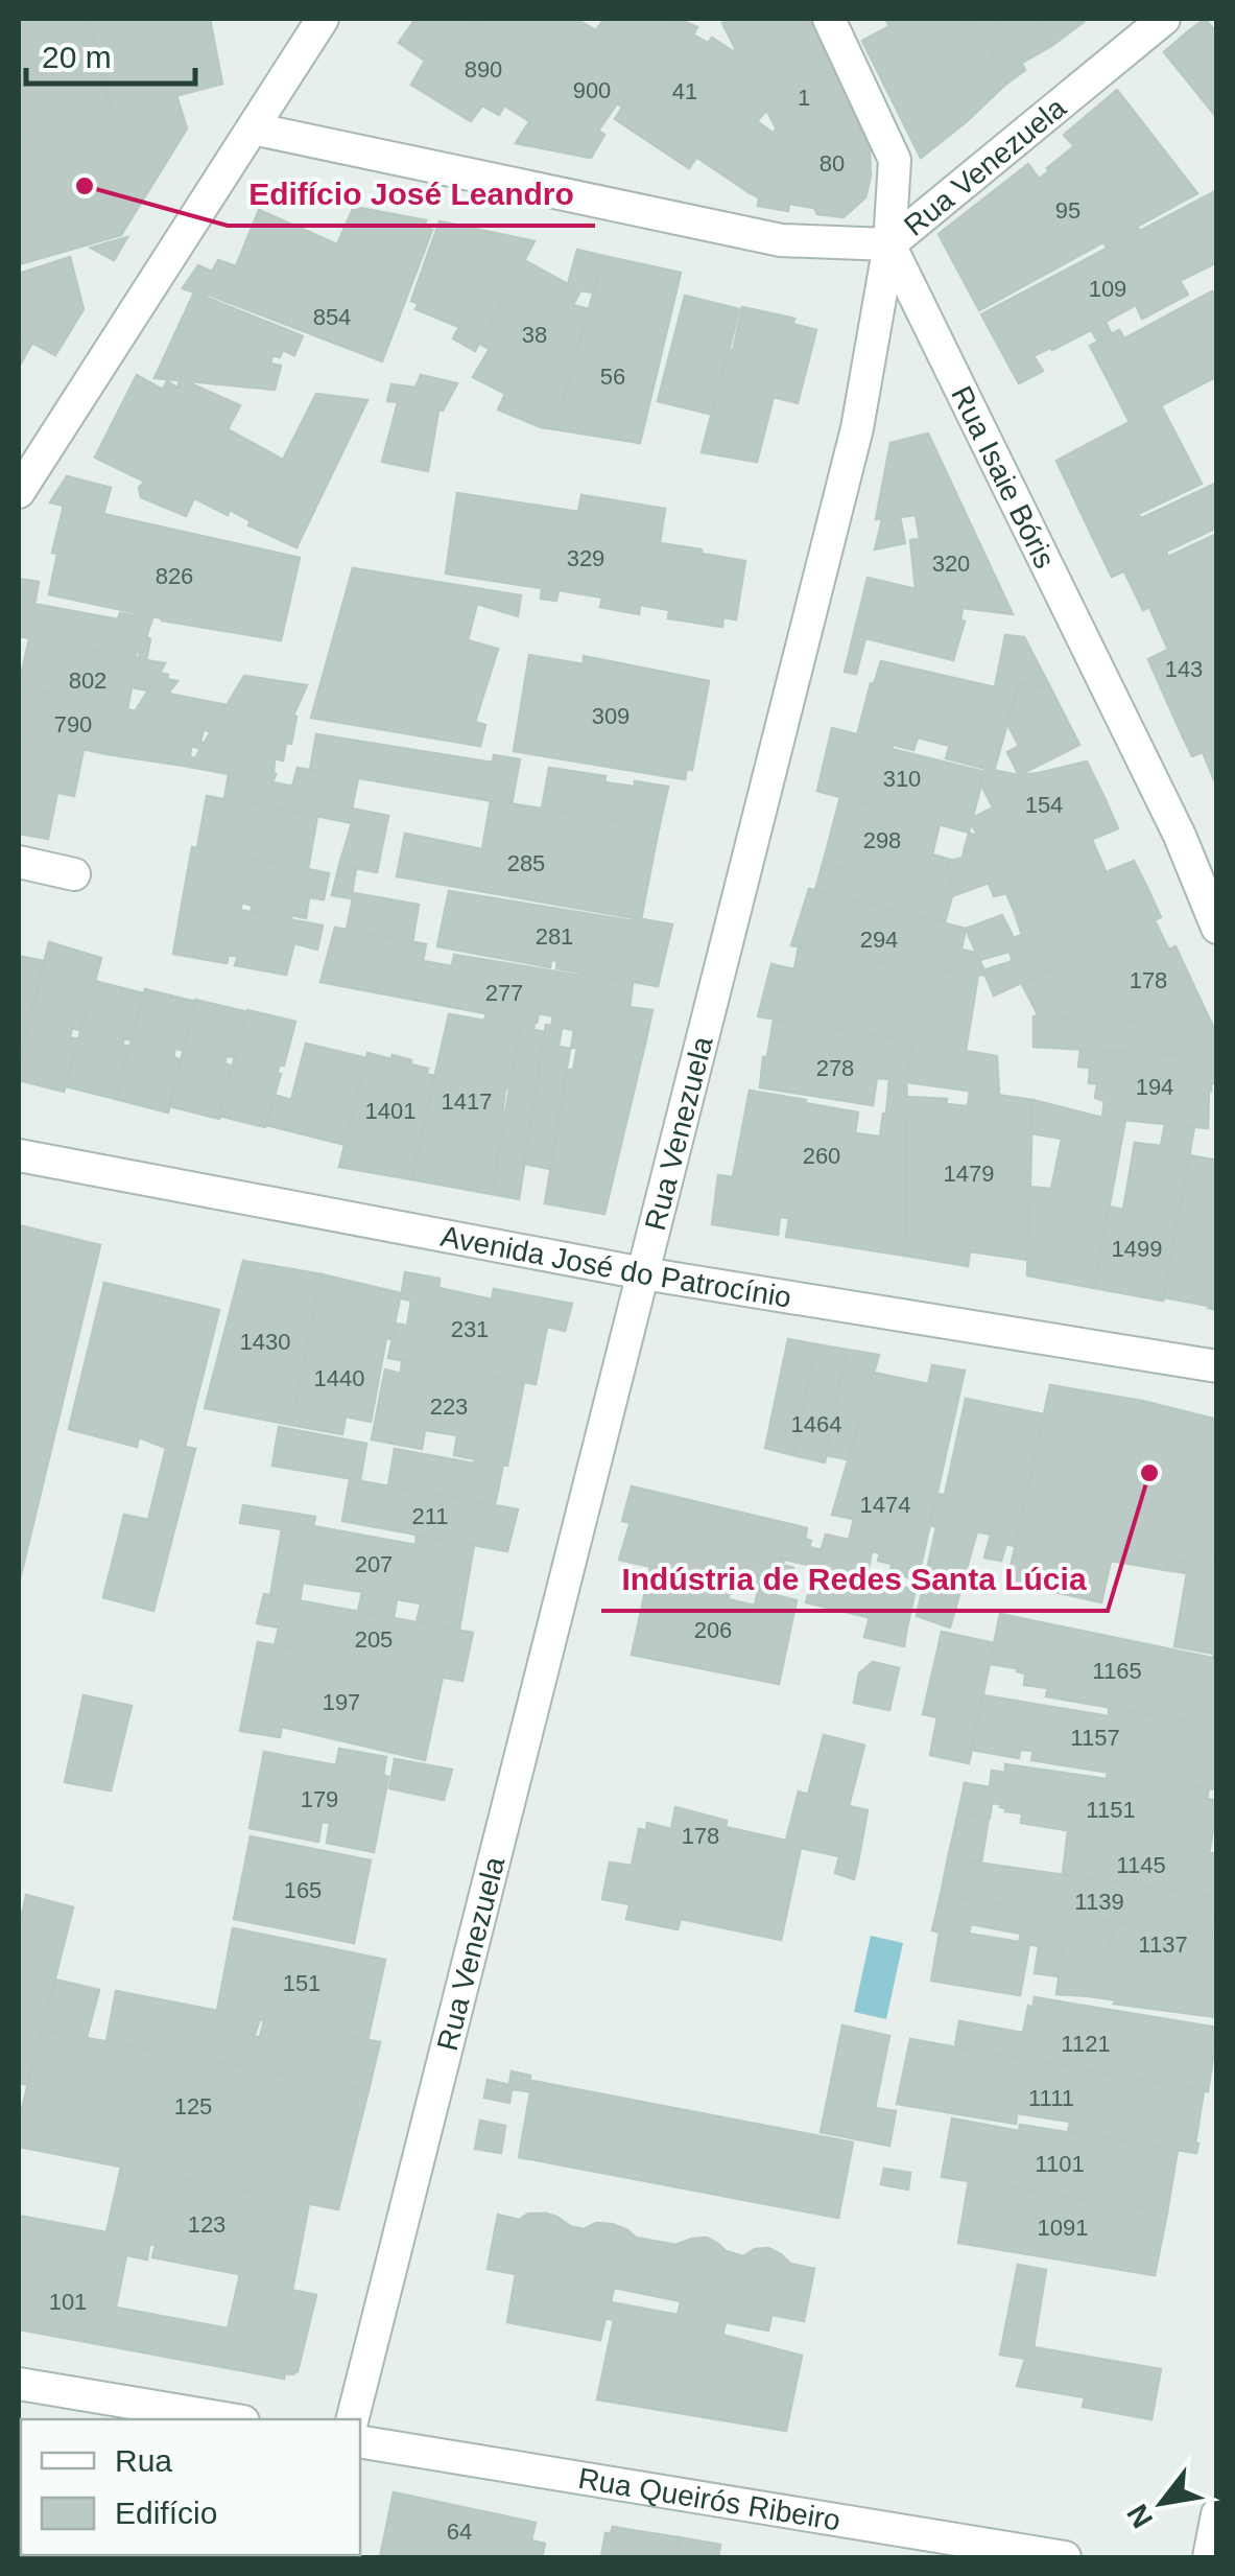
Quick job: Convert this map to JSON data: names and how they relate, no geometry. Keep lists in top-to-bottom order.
{
  "streets": {
    "street": [
      "Rua Venezuela",
      "Rua Isaie Bóris",
      "Avenida José do Patrocínio",
      "Rua Queirós Ribeiro"
    ]
  },
  "crossings": [
    ["Rua Venezuela", "Rua Isaie Bóris"],
    ["Rua Venezuela", "Avenida José do Patrocínio"]
  ],
  "places": ["Edifício José Leandro", "Indústria de Redes Santa Lúcia"],
  "house_numbers": [
    "890",
    "900",
    "41",
    "1",
    "80",
    "95",
    "109",
    "854",
    "38",
    "56",
    "329",
    "320",
    "826",
    "143",
    "802",
    "309",
    "790",
    "310",
    "154",
    "298",
    "285",
    "281",
    "294",
    "178",
    "277",
    "278",
    "194",
    "1417",
    "1401",
    "260",
    "1479",
    "1499",
    "231",
    "1430",
    "1440",
    "223",
    "1464",
    "1474",
    "211",
    "207",
    "206",
    "205",
    "1165",
    "197",
    "1157",
    "179",
    "1151",
    "178",
    "1145",
    "165",
    "1139",
    "1137",
    "151",
    "1121",
    "1111",
    "125",
    "1101",
    "123",
    "1091",
    "101",
    "64"
  ],
  "legend": ["Rua", "Edifício"],
  "scale_bar": "20 m",
  "north": "bottom left"
}
